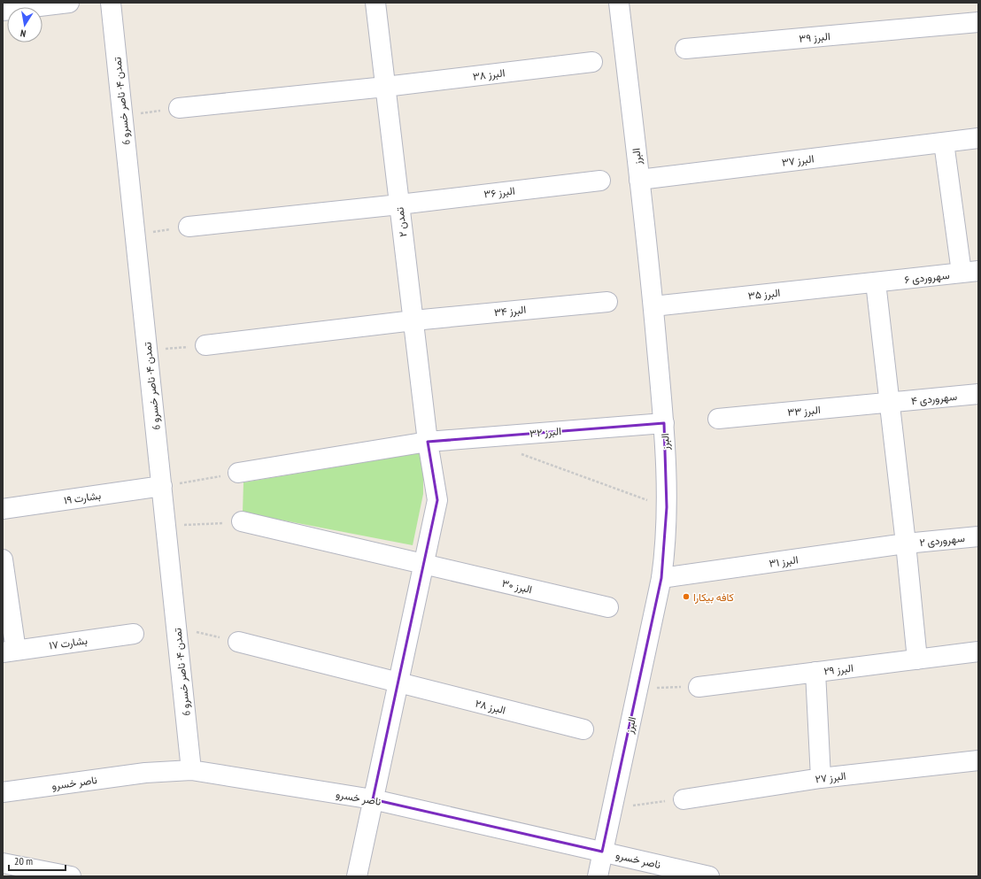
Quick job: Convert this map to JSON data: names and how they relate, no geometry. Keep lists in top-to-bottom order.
{
  "streets": {
    "street": [
      "البرز ۳۹",
      "البرز ۳۸",
      "تمدن ۴- ناصر خسرو 6",
      "البرز",
      "البرز ۳۷",
      "البرز ۳۶",
      "تمدن ۲",
      "سهروردی ۶",
      "البرز ۳۵",
      "البرز ۳۴",
      "سهروردی ۴",
      "البرز ۳۳",
      "البرز ۳۲",
      "بشارت ۱۹",
      "سهروردی ۲",
      "البرز ۳۱",
      "البرز ۳۰",
      "بشارت ۱۷",
      "البرز ۲۹",
      "البرز ۲۸",
      "البرز ۲۷",
      "ناصر خسرو"
    ]
  },
  "crossings": [
    ["البرز ۳۸", "تمدن ۲"],
    ["تمدن ۴- ناصر خسرو 6", "بشارت ۱۹"],
    ["تمدن ۴- ناصر خسرو 6", "ناصر خسرو"],
    ["البرز", "البرز ۳۷"],
    ["البرز", "البرز ۳۵"],
    ["البرز", "البرز ۳۲"],
    ["البرز", "البرز ۳۱"],
    ["البرز", "ناصر خسرو"],
    ["البرز ۳۶", "تمدن ۲"],
    ["تمدن ۲", "البرز ۳۴"],
    ["تمدن ۲", "البرز ۳۲"],
    ["تمدن ۲", "البرز ۳۰"],
    ["تمدن ۲", "البرز ۲۸"],
    ["تمدن ۲", "ناصر خسرو"],
    ["سهروردی ۶", "البرز ۳۵"],
    ["سهروردی ۴", "البرز ۳۳"],
    ["سهروردی ۲", "البرز ۳۱"]
  ],
  "places": ["کافه بیکارا"],
  "scale_bar": "20 m",
  "north": "bottom"
}
